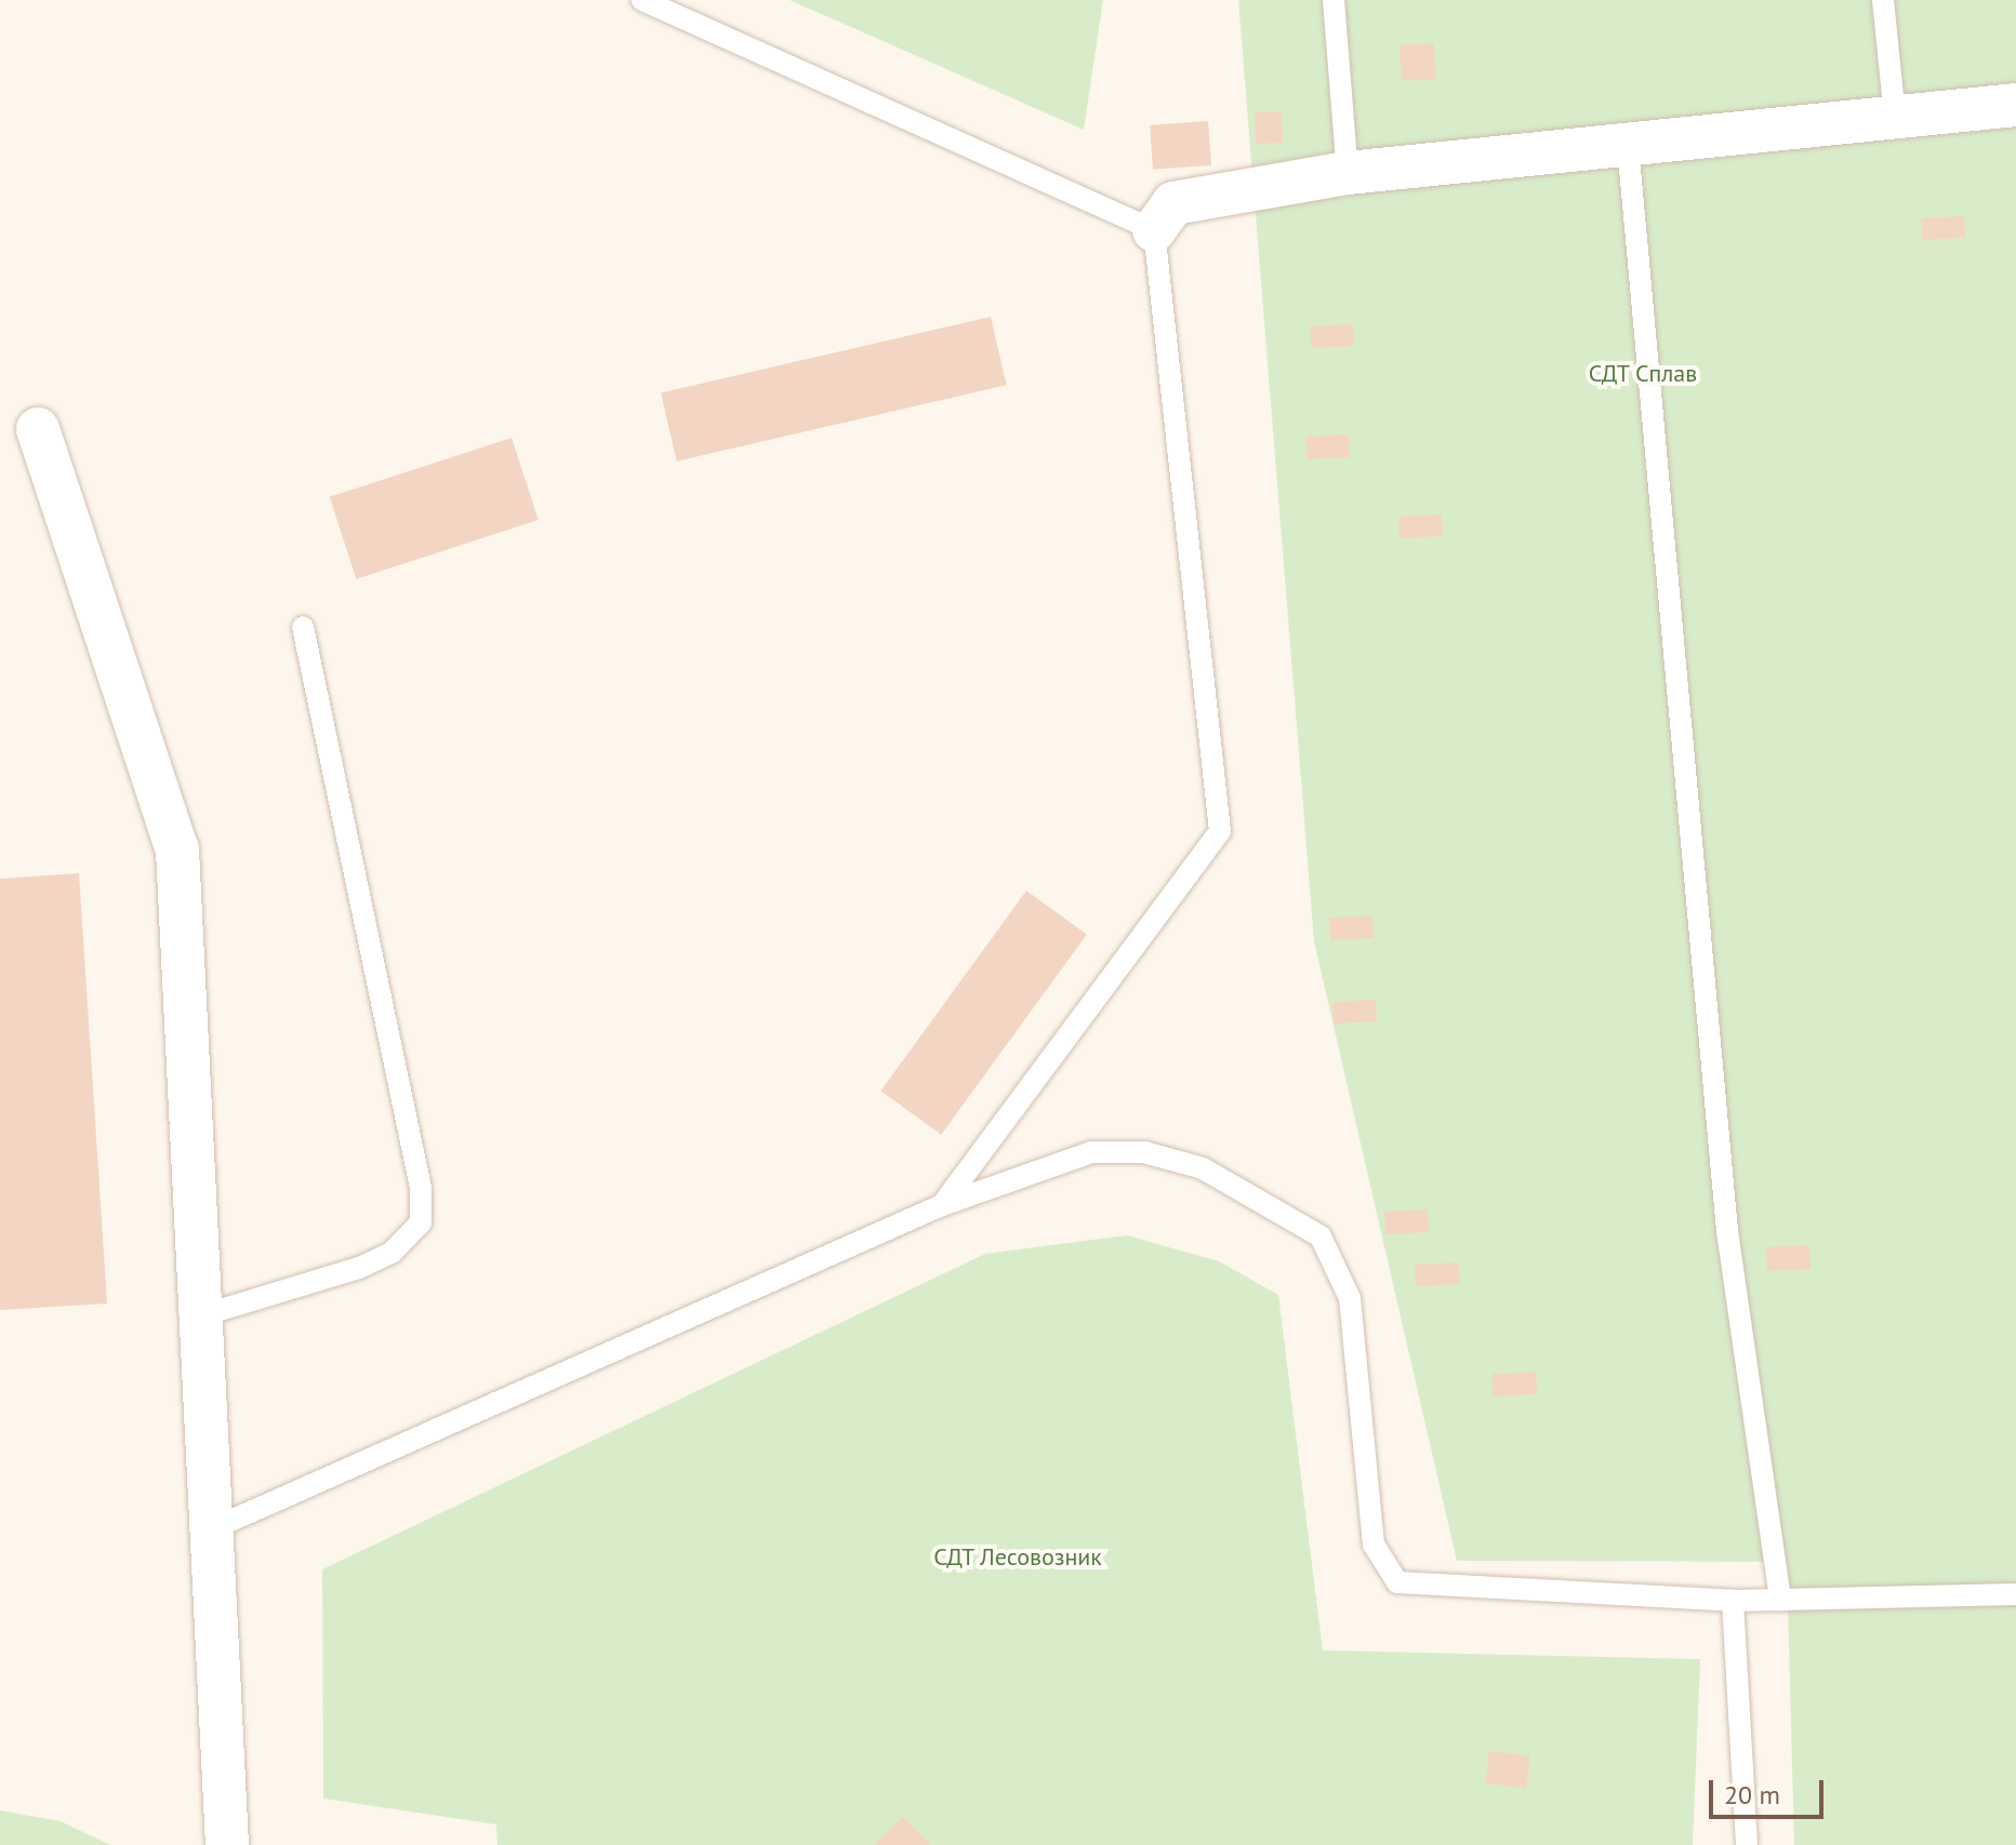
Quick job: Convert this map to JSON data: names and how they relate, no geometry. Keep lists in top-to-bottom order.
{
  "parks": ["СДТ Сплав", "СДТ Лесовозник"],
  "scale_bar": "20 m"
}
